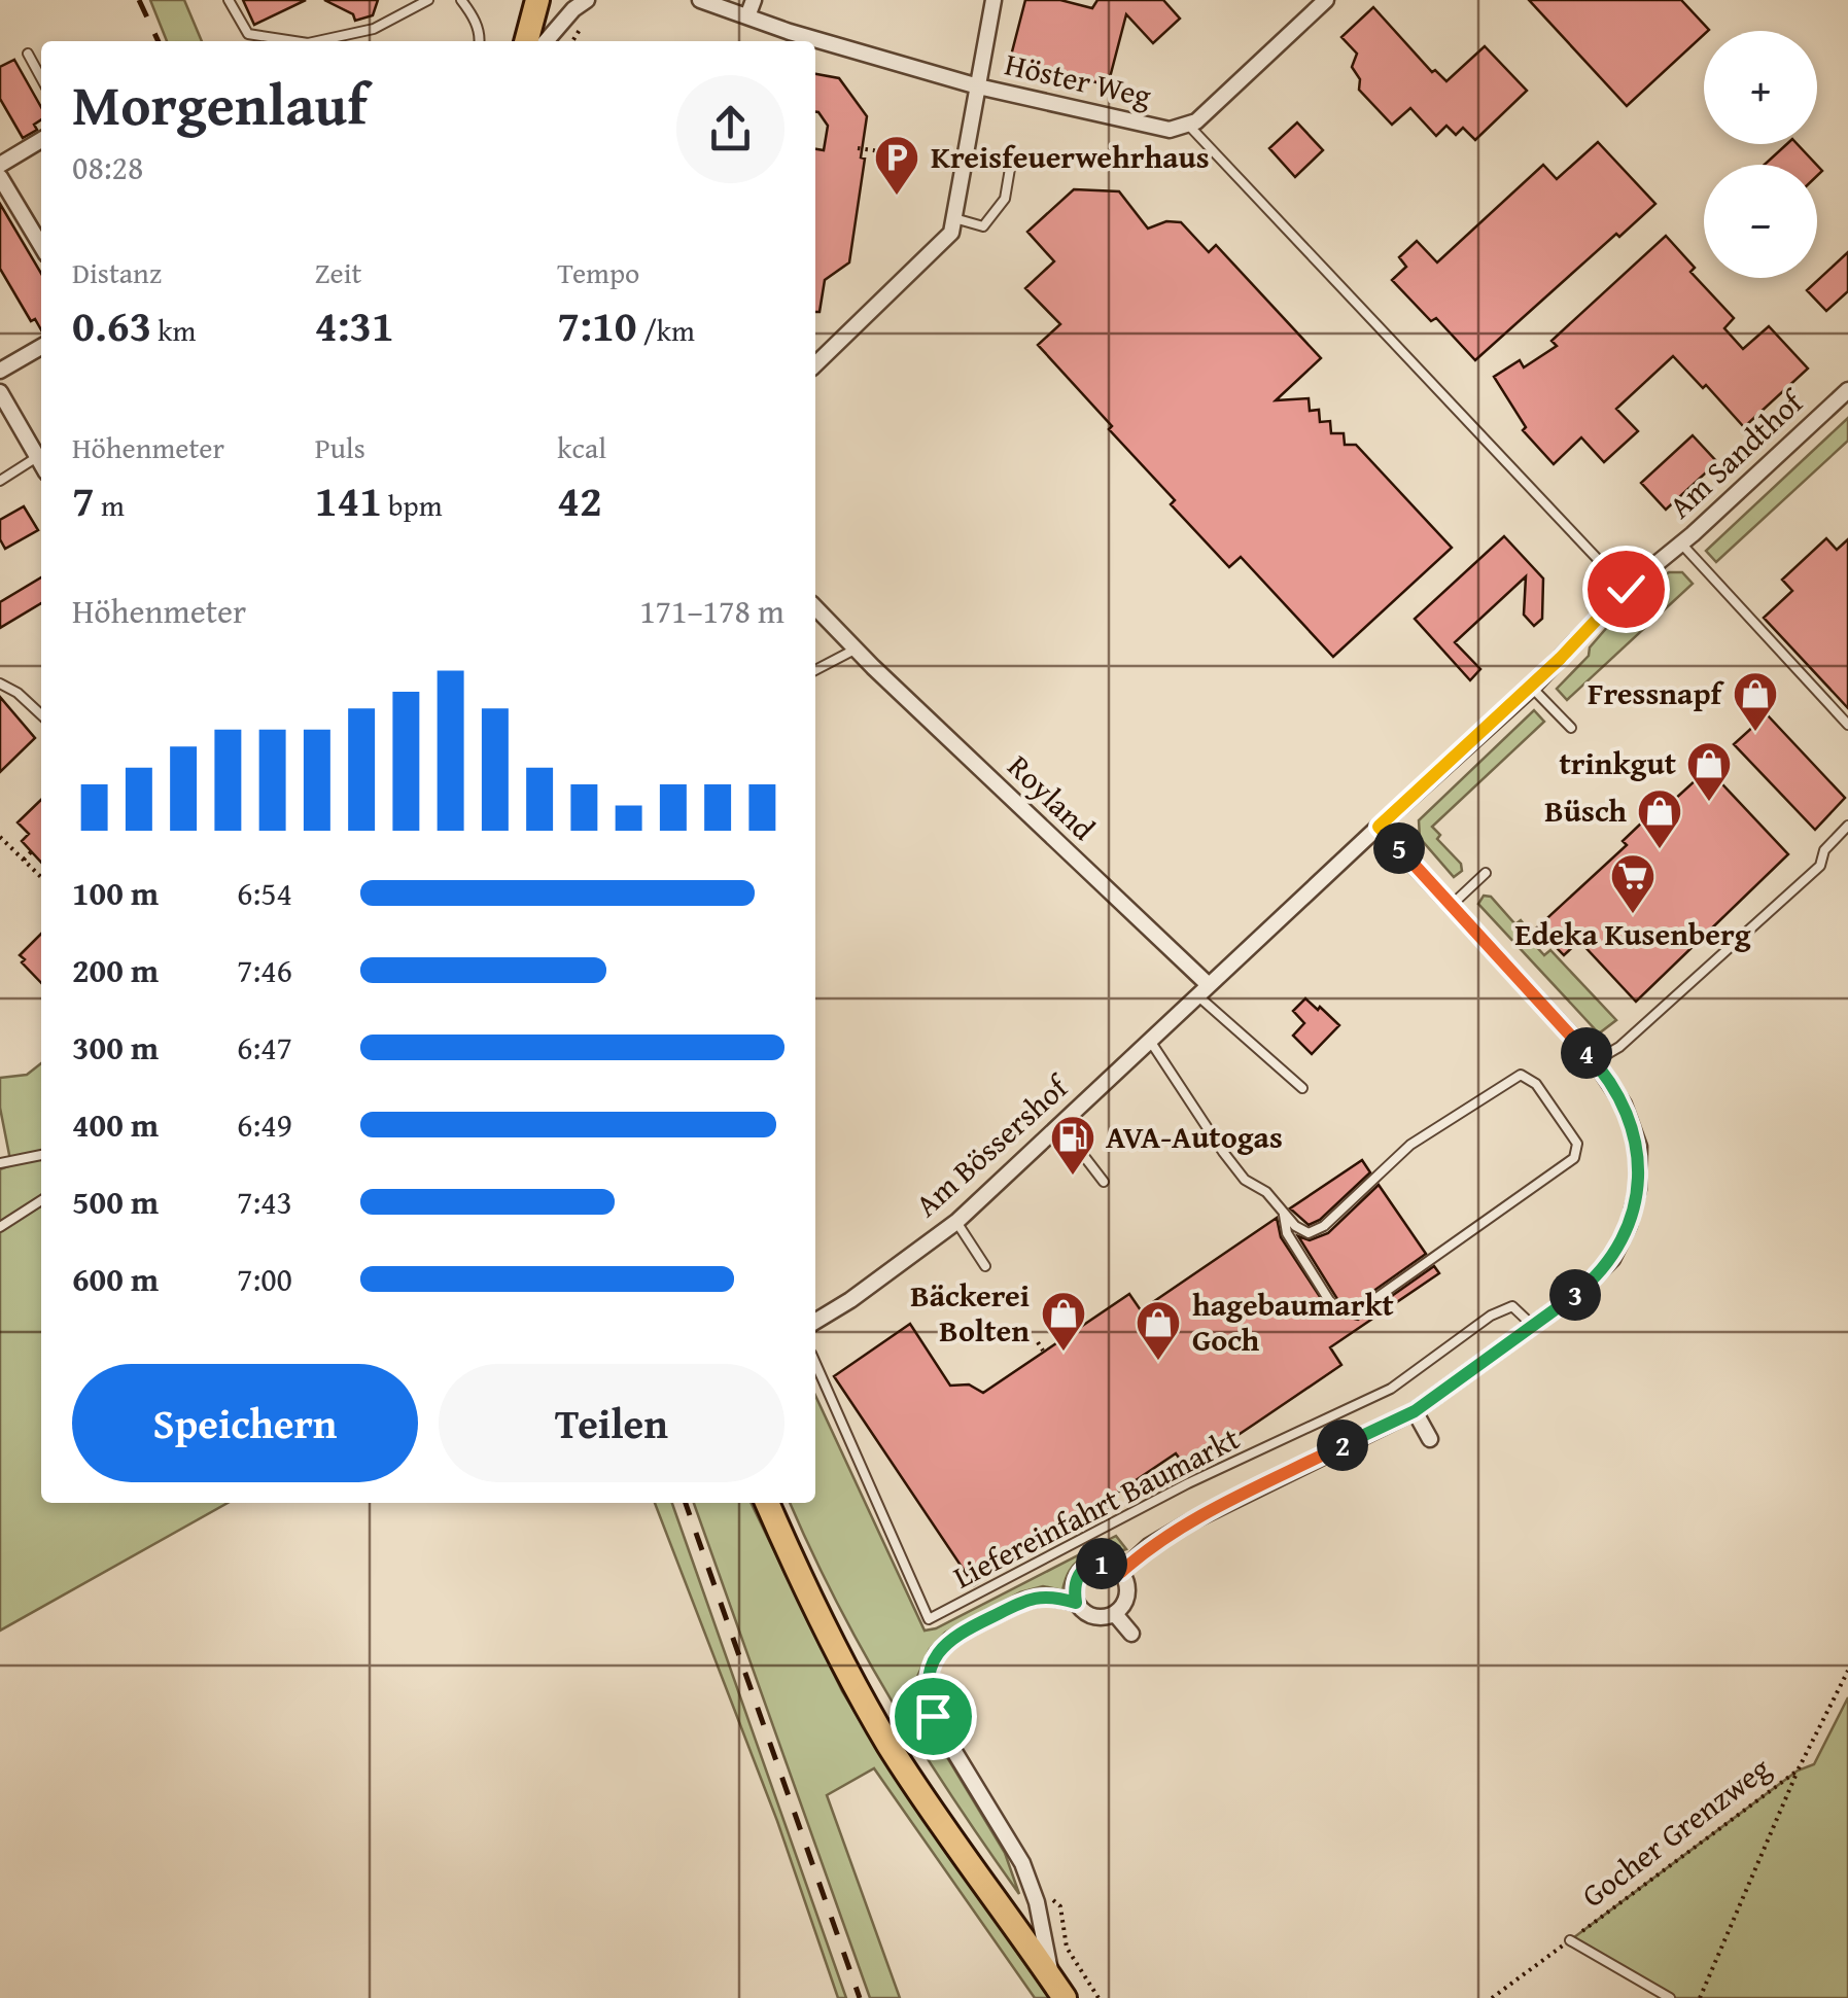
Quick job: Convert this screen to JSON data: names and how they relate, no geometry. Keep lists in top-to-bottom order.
{
  "streets": {
    "street": [
      "Höster Weg",
      "Am Sandthof",
      "Royland",
      "Am Bössershof"
    ],
    "lane": ["Liefereinfahrt Baumarkt"],
    "path": ["Gocher Grenzweg"]
  },
  "crossings": [
    ["Am Sandthof", "Am Bössershof"],
    ["Royland", "Am Bössershof"]
  ],
  "places": {
    "parking": ["Kreisfeuerwehrhaus"],
    "shop": [
      "Fressnapf",
      "trinkgut",
      "Büsch",
      "Bäckerei Bolten",
      "hagebaumarkt Goch"
    ],
    "supermarket": ["Edeka Kusenberg"],
    "fuel station": ["AVA-Autogas"]
  },
  "page": {
    "map_buttons": ["+", "−"],
    "heading": ["Morgenlauf", "08:28"],
    "stats": [
      ["Distanz", "0.63 km"],
      ["Zeit", "4:31"],
      ["Tempo", "7:10 /km"],
      ["Höhenmeter", "7 m"],
      ["Puls", "141 bpm"],
      ["kcal", "42"]
    ],
    "chart": ["Höhenmeter", "171–178 m"],
    "pins": [
      "5",
      "4",
      "3",
      "2",
      "1"
    ],
    "list": [
      {
        "name": "100 m",
        "note": "6:54"
      },
      {
        "name": "200 m",
        "note": "7:46"
      },
      {
        "name": "300 m",
        "note": "6:47"
      },
      {
        "name": "400 m",
        "note": "6:49"
      },
      {
        "name": "500 m",
        "note": "7:43"
      },
      {
        "name": "600 m",
        "note": "7:00"
      }
    ],
    "buttons": ["Speichern", "Teilen"]
  }
}
